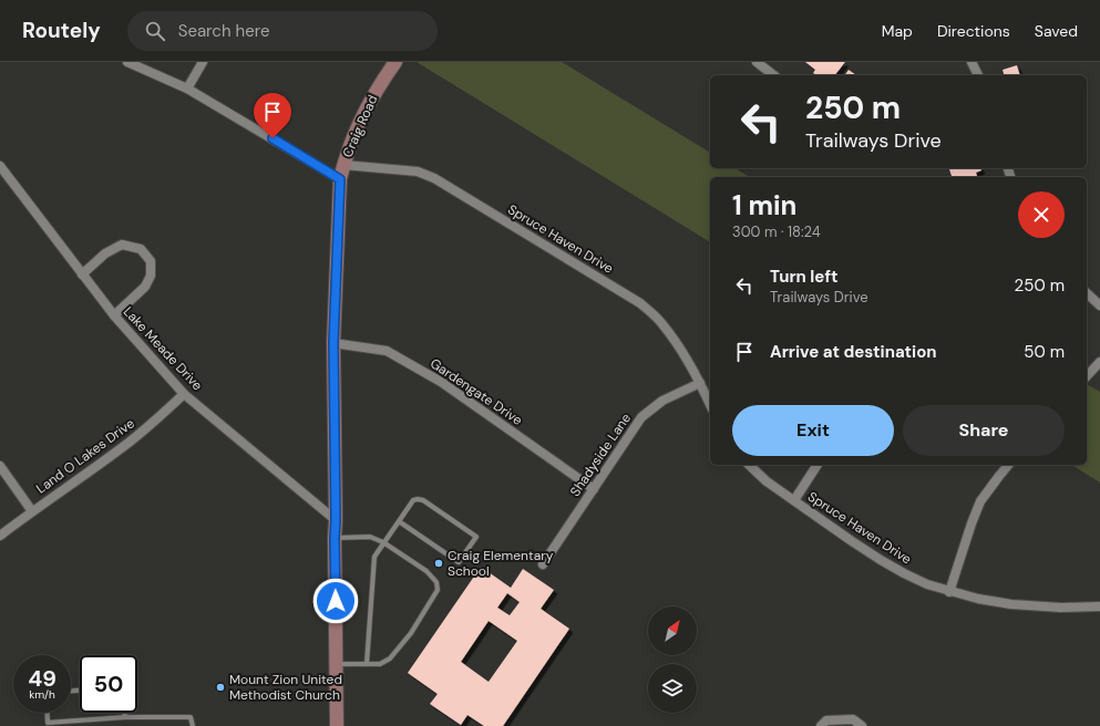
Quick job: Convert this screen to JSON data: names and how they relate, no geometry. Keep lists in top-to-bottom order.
{
  "streets": {
    "main road": ["Craig Road"],
    "street": [
      "Spruce Haven Drive",
      "Lake Meade Drive",
      "Gardengate Drive",
      "Shadyside Lane",
      "Land O Lakes Drive"
    ]
  },
  "crossings": [
    ["Craig Road", "Spruce Haven Drive"],
    ["Craig Road", "Lake Meade Drive"],
    ["Craig Road", "Gardengate Drive"],
    ["Spruce Haven Drive", "Shadyside Lane"],
    ["Lake Meade Drive", "Land O Lakes Drive"],
    ["Gardengate Drive", "Shadyside Lane"]
  ],
  "places": ["Craig Elementary School", "Mount Zion United Methodist Church"],
  "north": "top right",
  "page": {
    "header": "Routely",
    "search": "Search here",
    "nav": ["Map", "Directions", "Saved"],
    "turn": ["250 m", "Trailways Drive"],
    "heading": ["1 min", "300 m · 18:24"],
    "list": [
      {
        "name": "Turn left",
        "note": "Trailways Drive",
        "value": "250 m"
      },
      {
        "name": "Arrive at destination",
        "value": "50 m"
      }
    ],
    "buttons": ["Exit", "Share"],
    "speed": "49 km/h",
    "limit": "50"
  }
}
